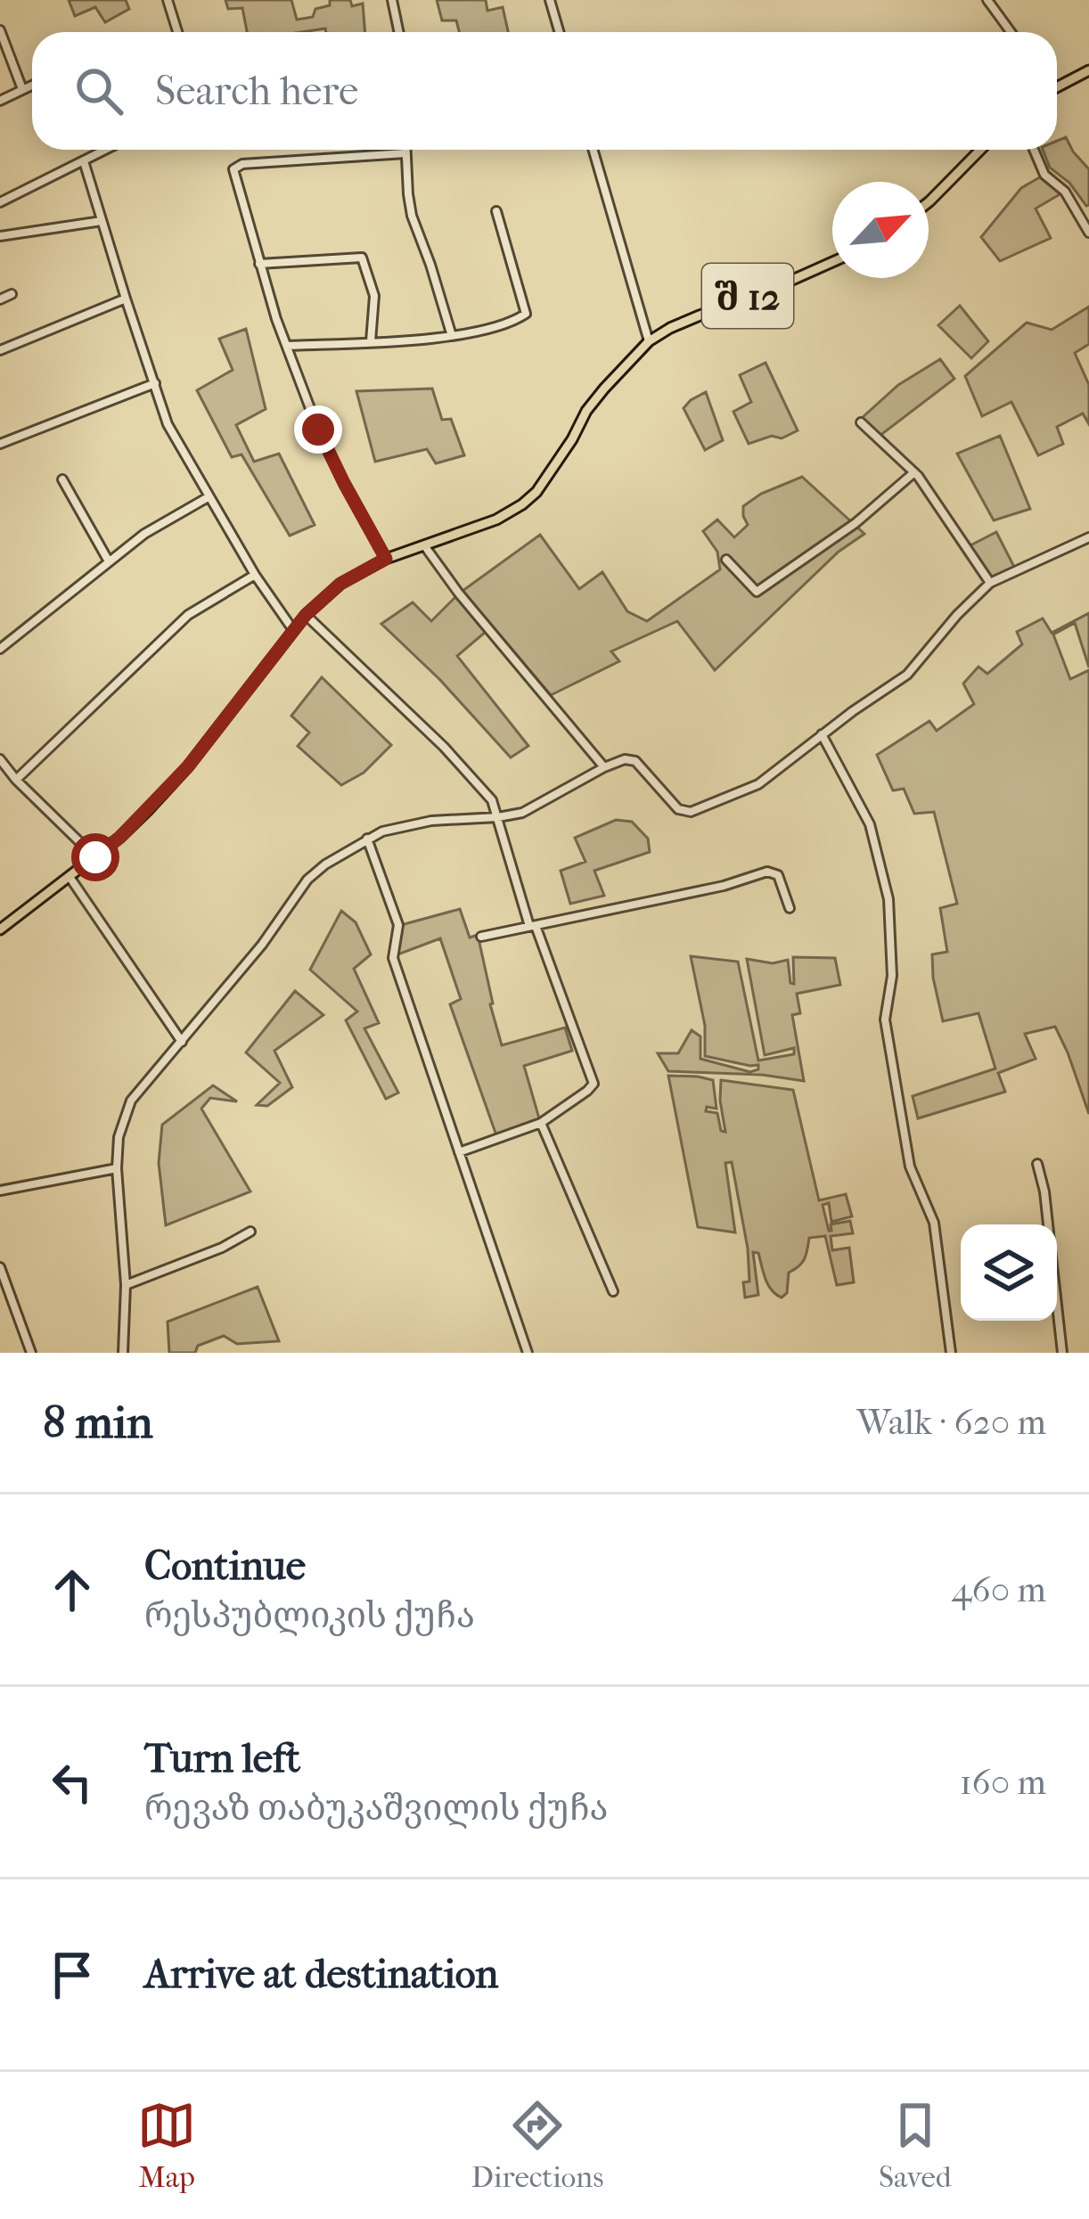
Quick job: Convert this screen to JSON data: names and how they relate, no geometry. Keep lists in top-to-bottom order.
{
  "streets": {
    "main road": ["შ 12"]
  },
  "north": "top right",
  "page": {
    "search": "Search here",
    "heading": ["8 min", "Walk · 620 m"],
    "list": [
      ["Continue", "რესპუბლიკის ქუჩა", "460 m"],
      ["Turn left", "რევაზ თაბუკაშვილის ქუჩა", "160 m"],
      "Arrive at destination"
    ],
    "nav": ["Map", "Directions", "Saved"]
  }
}
